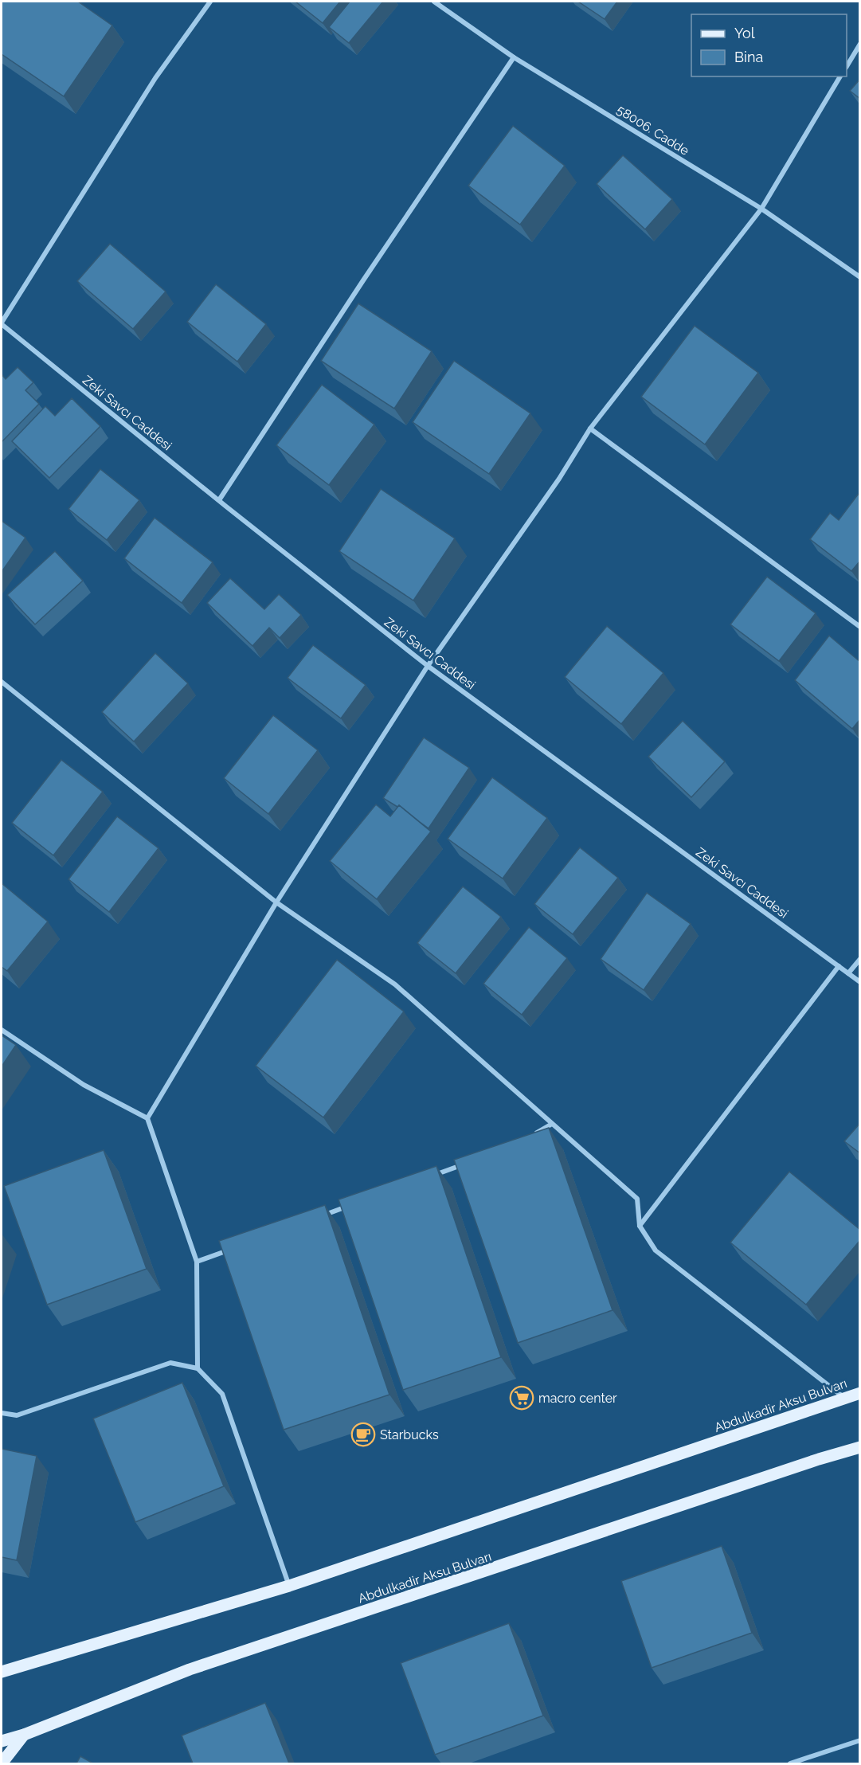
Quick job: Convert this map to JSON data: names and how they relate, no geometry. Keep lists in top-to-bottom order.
{
  "streets": {
    "main road": ["Abdulkadir Aksu Bulvarı"],
    "street": ["58006. Cadde", "Zeki Savcı Caddesi"]
  },
  "places": {
    "supermarket": ["macro center"],
    "cafe": ["Starbucks"]
  },
  "legend": ["Yol", "Bina"]
}
